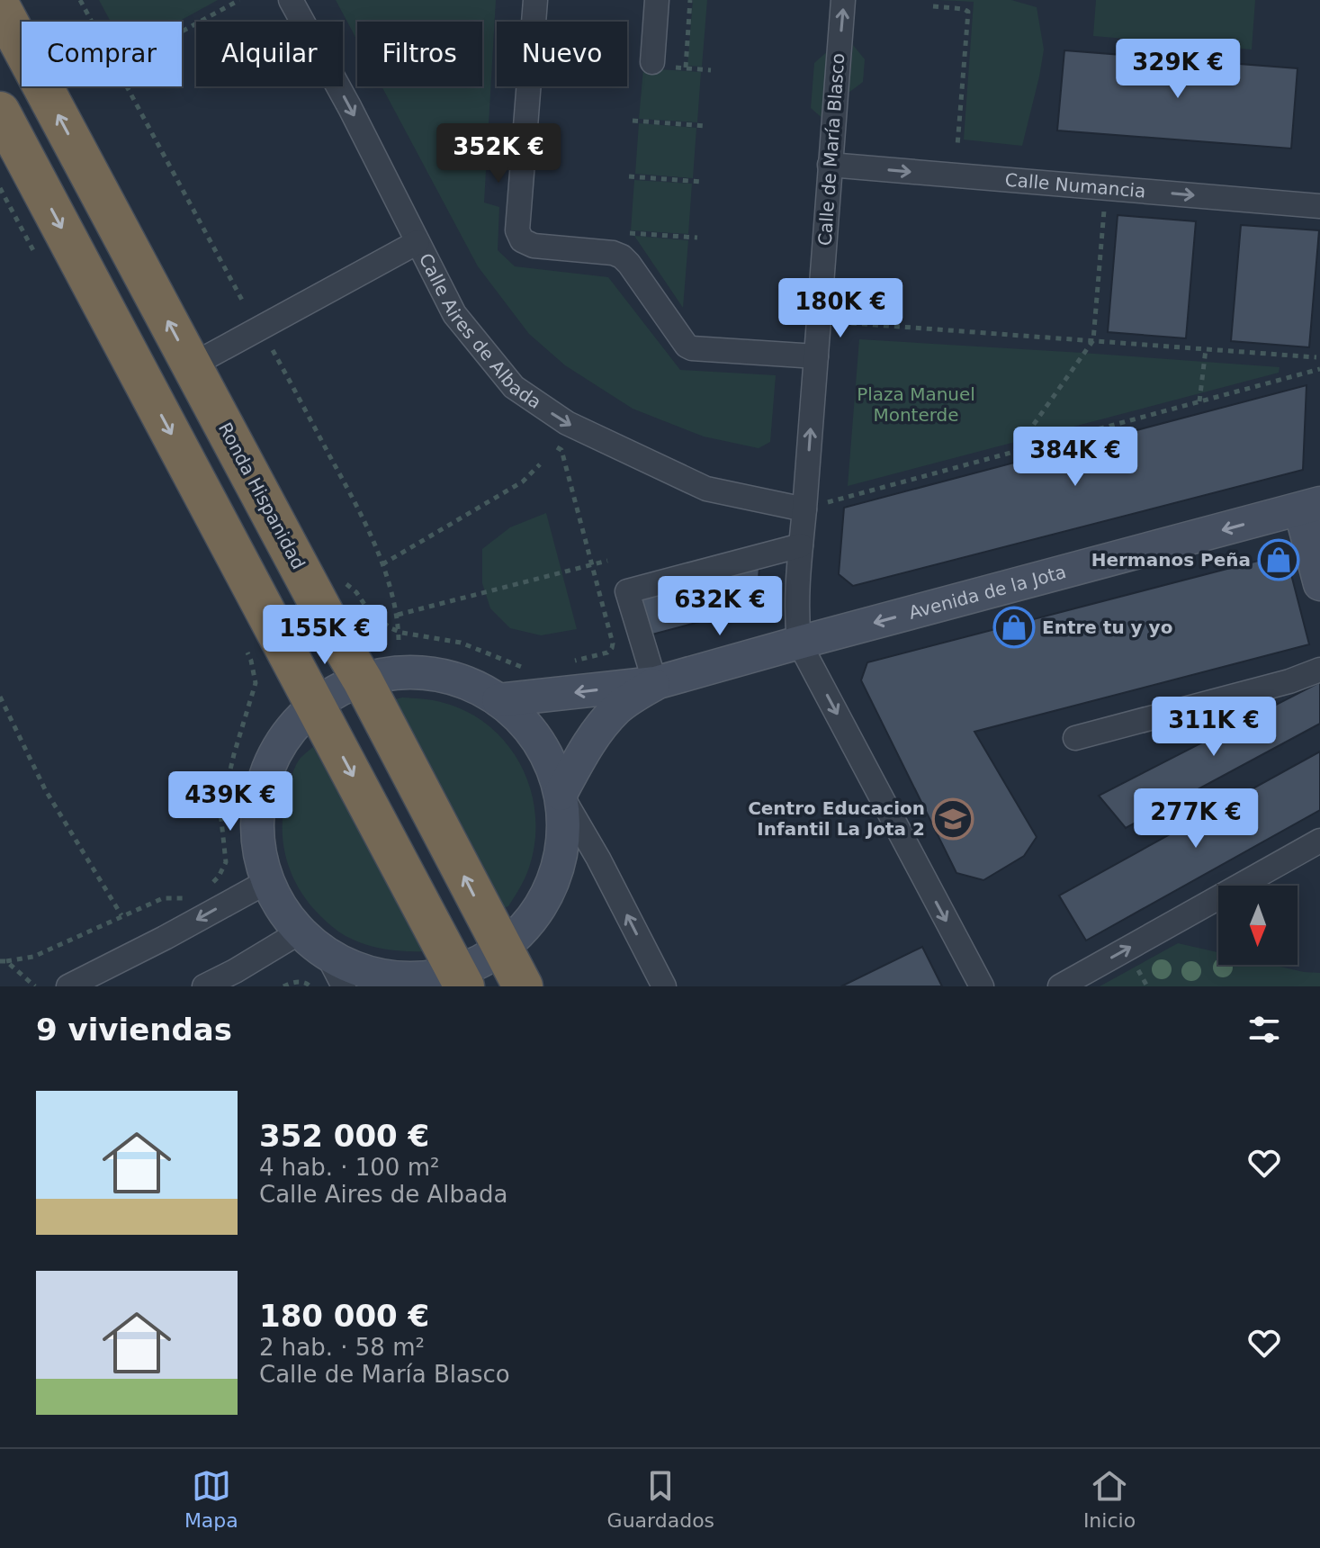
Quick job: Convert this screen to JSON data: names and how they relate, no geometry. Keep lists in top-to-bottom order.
{
  "streets": {
    "highway": ["Ronda Hispanidad"],
    "street": [
      "Calle de María Blasco",
      "Calle Numancia",
      "Calle Aires de Albada",
      "Avenida de la Jota"
    ]
  },
  "crossings": [
    ["Calle de María Blasco", "Calle Numancia"],
    ["Calle de María Blasco", "Calle Aires de Albada"],
    ["Calle de María Blasco", "Avenida de la Jota"]
  ],
  "one_way": ["Calle de María Blasco", "Calle Numancia", "Calle Aires de Albada"],
  "parks": ["Plaza Manuel Monterde"],
  "places": {
    "shop": ["Hermanos Peña", "Entre tu y yo"],
    "school or university": ["Centro Educacion Infantil La Jota 2"]
  },
  "north": "bottom",
  "page": {
    "chip": [
      "Comprar",
      "Alquilar",
      "Filtros",
      "Nuevo"
    ],
    "price": [
      "329K €",
      "352K €",
      "180K €",
      "384K €",
      "632K €",
      "155K €",
      "311K €",
      "439K €",
      "277K €"
    ],
    "heading": "9 viviendas",
    "list": [
      {
        "name": "352 000 €",
        "note": "4 hab. · 100 m² · Calle Aires de Albada"
      },
      {
        "name": "180 000 €",
        "note": "2 hab. · 58 m² · Calle de María Blasco"
      }
    ],
    "tabs": ["Mapa", "Guardados", "Inicio"]
  }
}
